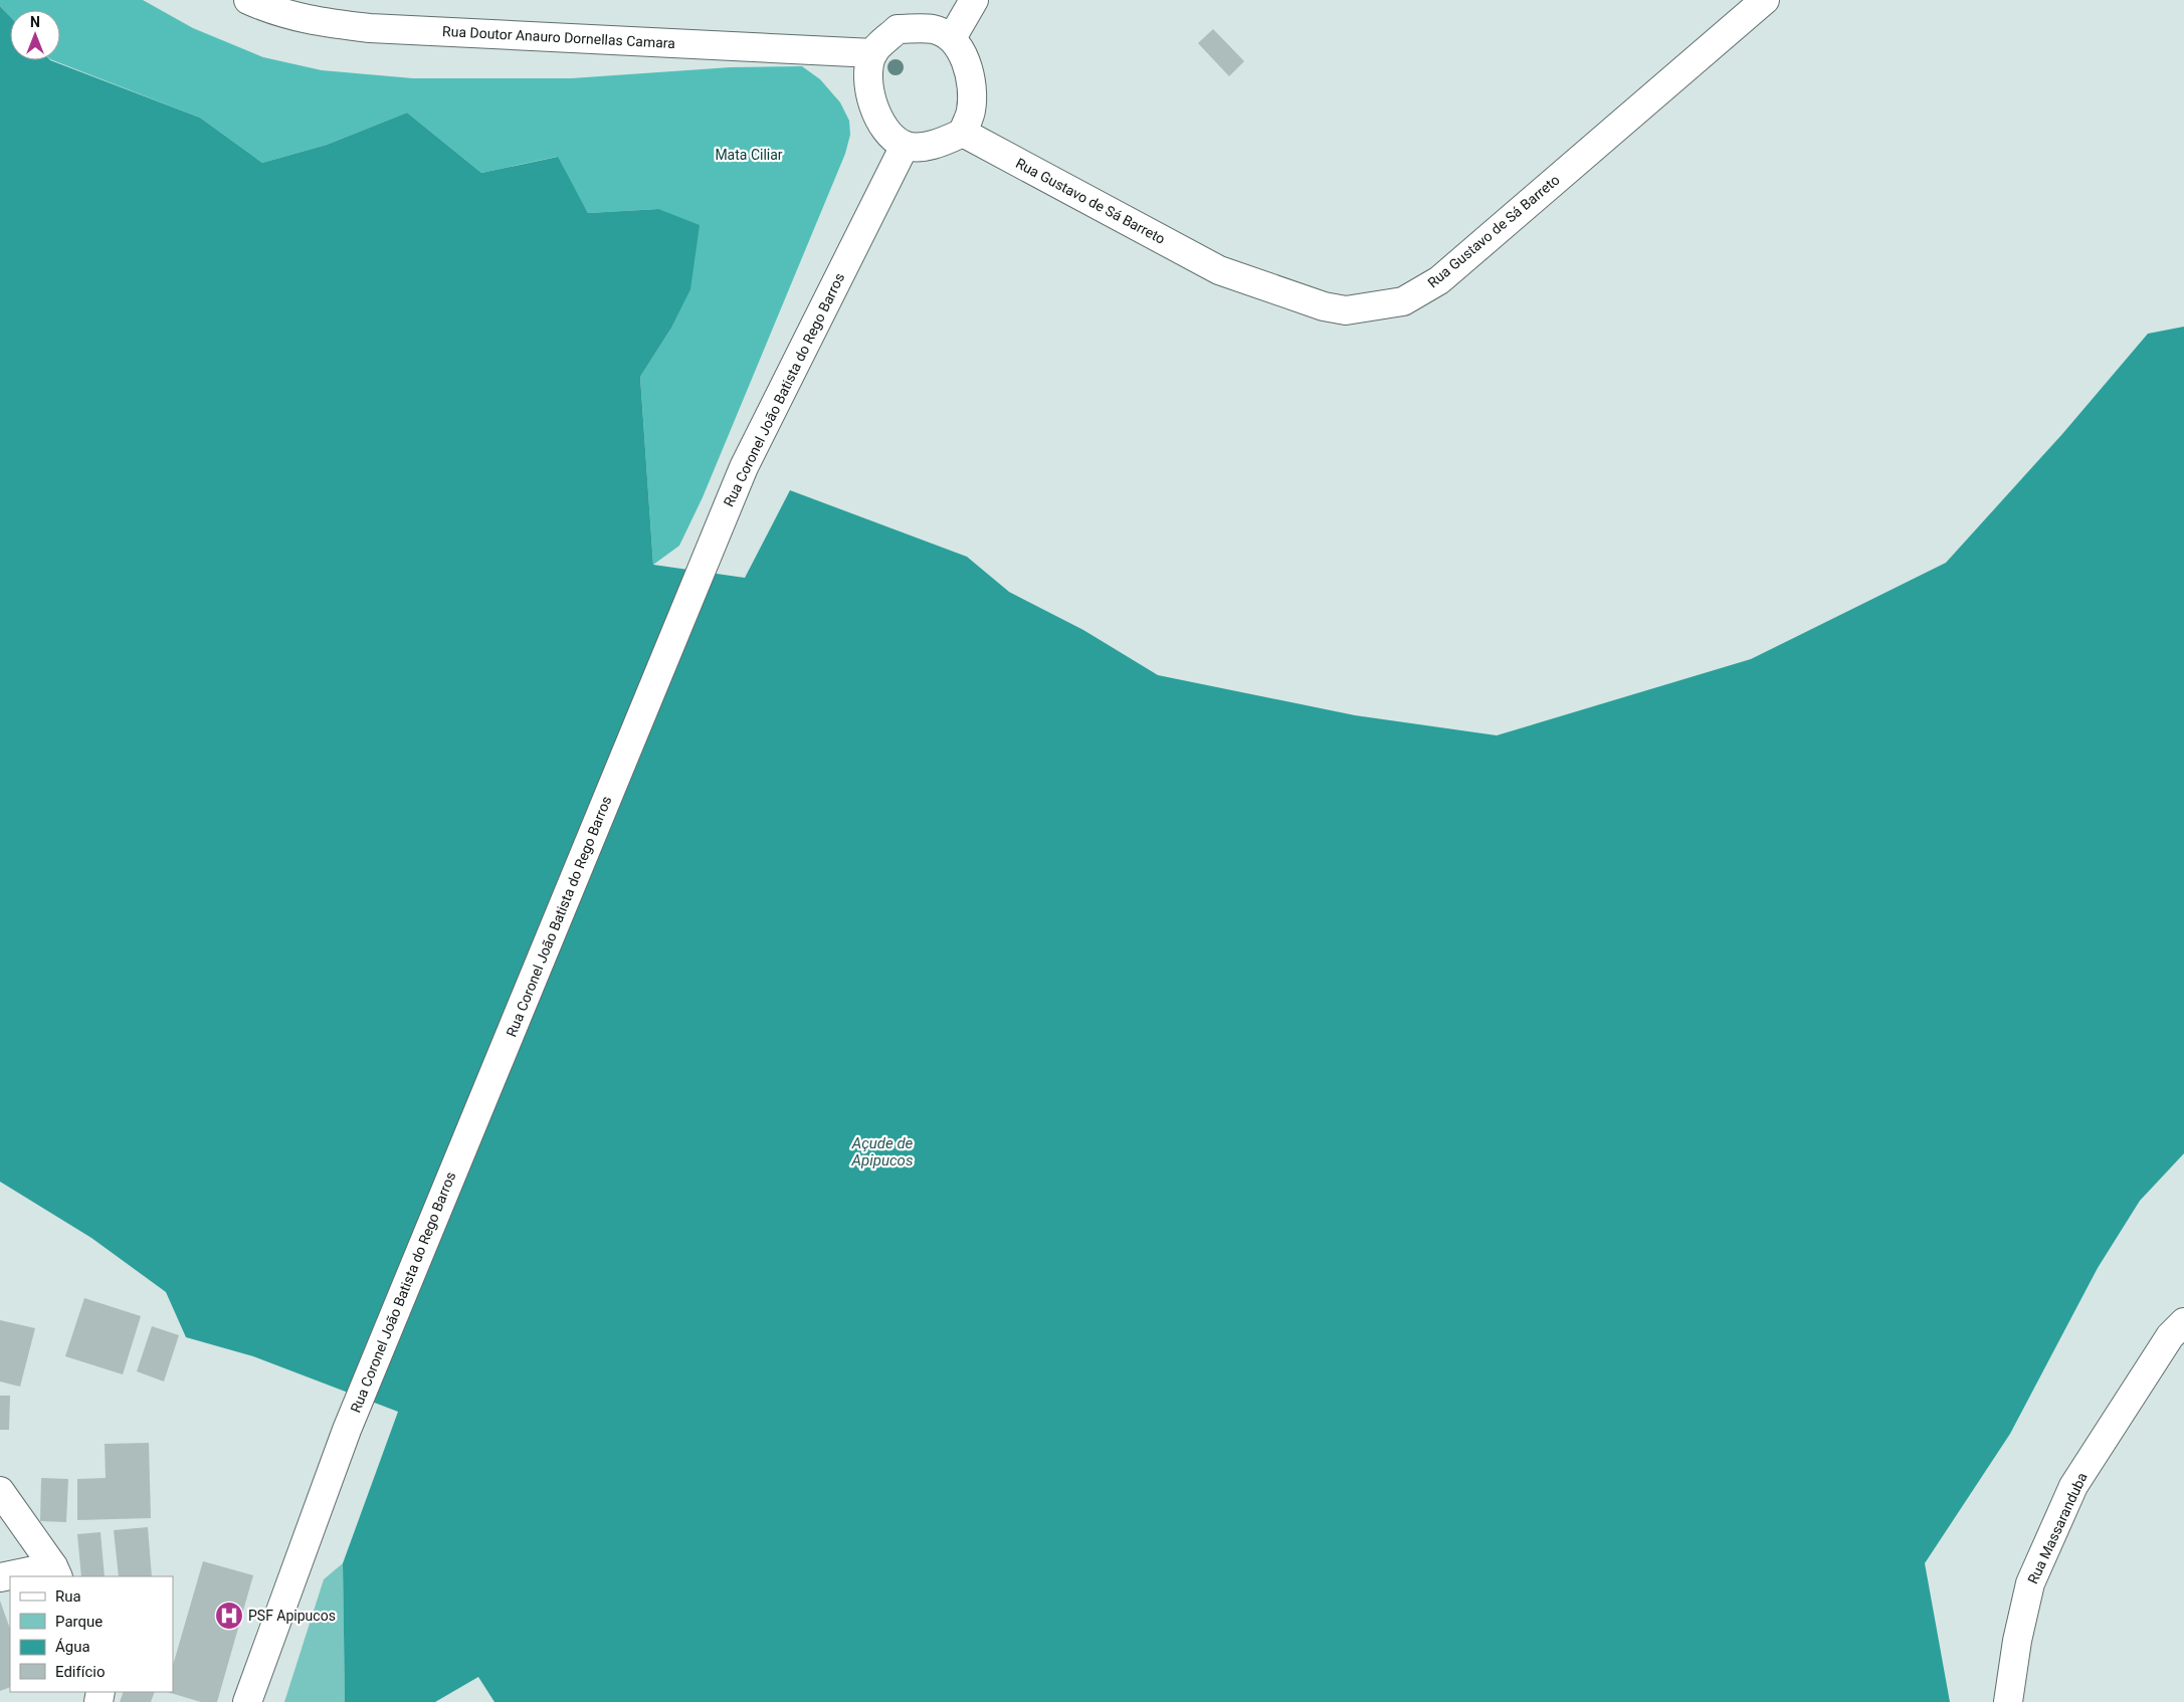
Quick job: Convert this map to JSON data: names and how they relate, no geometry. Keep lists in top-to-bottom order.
{
  "streets": {
    "street": [
      "Rua Doutor Anauro Dornellas Camara",
      "Rua Gustavo de Sá Barreto",
      "Rua Coronel João Batista do Rego Barros",
      "Rua Massaranduba"
    ]
  },
  "crossings": [
    ["Rua Doutor Anauro Dornellas Camara", "Rua Gustavo de Sá Barreto"],
    ["Rua Doutor Anauro Dornellas Camara", "Rua Coronel João Batista do Rego Barros"],
    ["Rua Gustavo de Sá Barreto", "Rua Coronel João Batista do Rego Barros"]
  ],
  "water": ["Açude de Apipucos"],
  "parks": ["Mata Ciliar"],
  "places": {
    "hospital": ["PSF Apipucos"]
  },
  "legend": [
    "Rua",
    "Parque",
    "Água",
    "Edifício"
  ],
  "north": "top"
}
